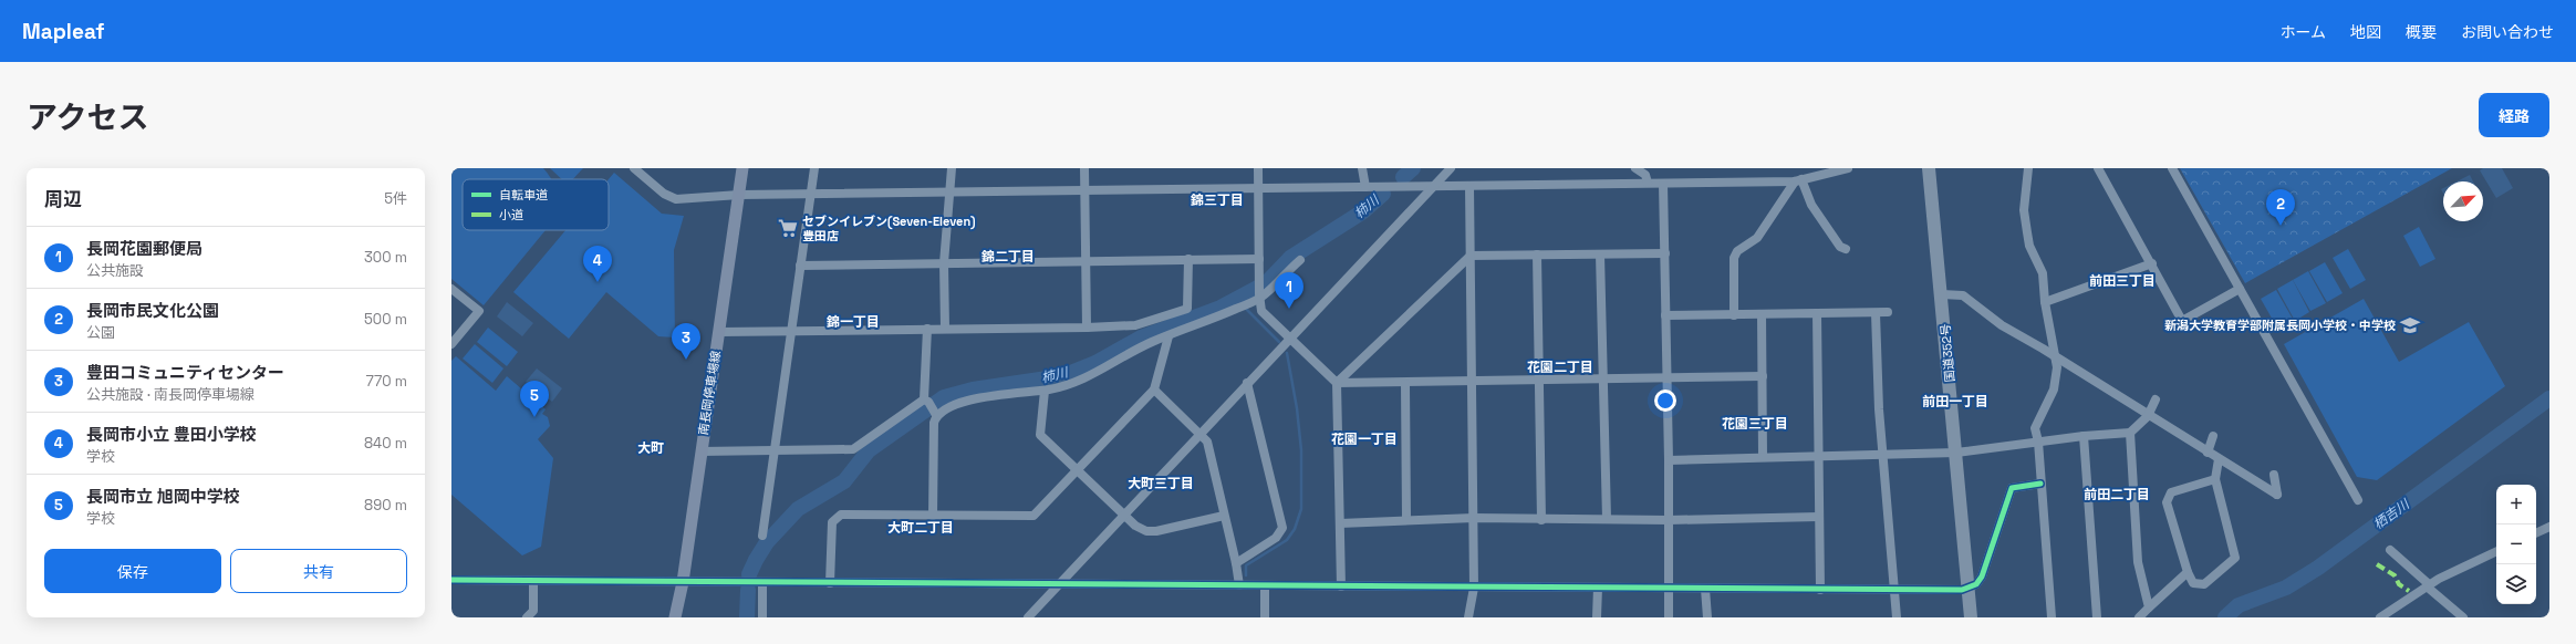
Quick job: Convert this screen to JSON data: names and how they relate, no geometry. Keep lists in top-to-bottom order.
{
  "streets": {
    "highway": ["国道352号"],
    "main road": ["南長岡停車場線"]
  },
  "districts": [
    "錦三丁目",
    "錦二丁目",
    "前田三丁目",
    "錦一丁目",
    "花園二丁目",
    "前田一丁目",
    "花園三丁目",
    "花園一丁目",
    "大町",
    "大町三丁目",
    "前田二丁目",
    "大町二丁目"
  ],
  "water": ["柿川", "栖吉川"],
  "places": {
    "supermarket": ["セブンイレブン(Seven-Eleven) 豊田店"],
    "school or university": ["新潟大学教育学部附属長岡小学校・中学校"]
  },
  "legend": ["自転車道", "小道"],
  "north": "top right",
  "page": {
    "header": "Mapleaf",
    "nav": [
      "ホーム",
      "地図",
      "概要",
      "お問い合わせ"
    ],
    "title": "アクセス",
    "buttons": [
      "経路",
      ["保存", "共有"]
    ],
    "heading": ["周辺", "5件"],
    "pins": [
      "2",
      "4",
      "1",
      "3",
      "5"
    ],
    "list": [
      {
        "mark": "1",
        "name": "長岡花園郵便局",
        "note": "公共施設",
        "value": "300 m"
      },
      {
        "mark": "2",
        "name": "長岡市民文化公園",
        "note": "公園",
        "value": "500 m"
      },
      {
        "mark": "3",
        "name": "豊田コミュニティセンター",
        "note": "公共施設 · 南長岡停車場線",
        "value": "770 m"
      },
      {
        "mark": "4",
        "name": "長岡市小立 豊田小学校",
        "note": "学校",
        "value": "840 m"
      },
      {
        "mark": "5",
        "name": "長岡市立 旭岡中学校",
        "note": "学校",
        "value": "890 m"
      }
    ],
    "map_buttons": ["+", "−"]
  }
}
